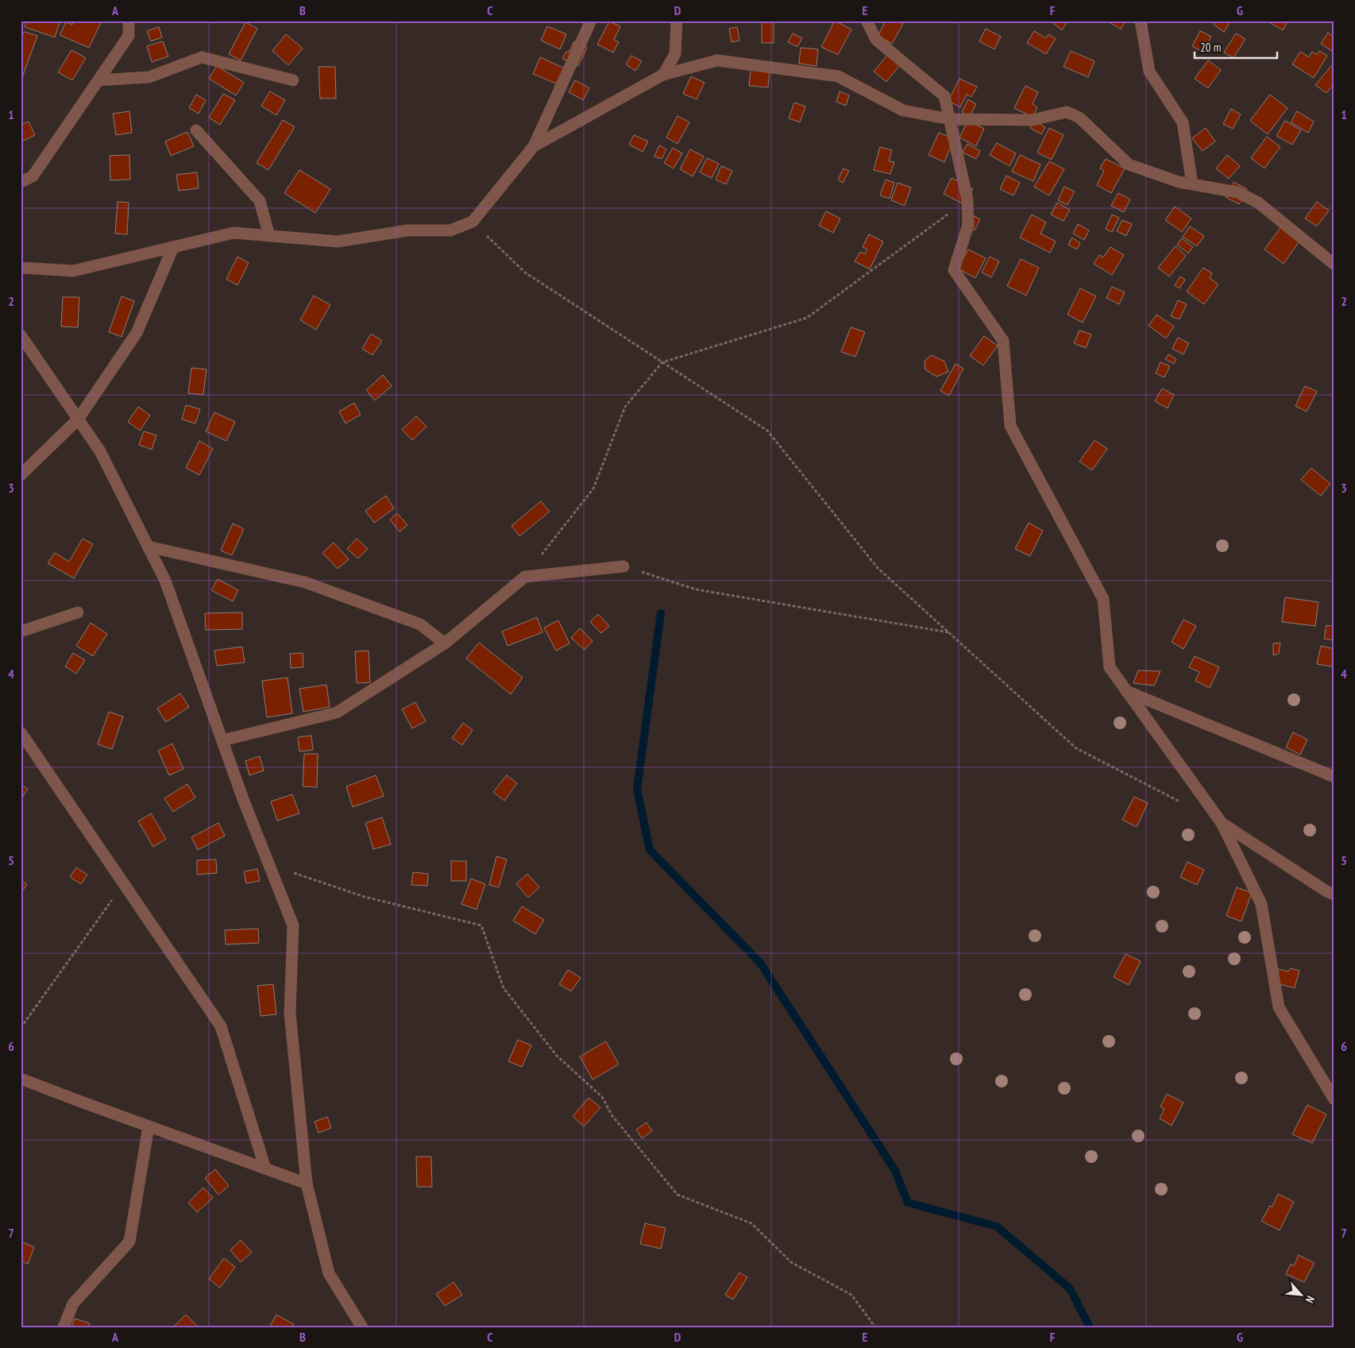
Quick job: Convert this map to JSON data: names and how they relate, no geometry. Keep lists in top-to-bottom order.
{
  "scale_bar": "20 m",
  "north": "bottom right",
  "grid": {
    "columns": [
      "A",
      "B",
      "C",
      "D",
      "E",
      "F",
      "G"
    ],
    "rows": [
      "1",
      "2",
      "3",
      "4",
      "5",
      "6",
      "7"
    ]
  }
}
